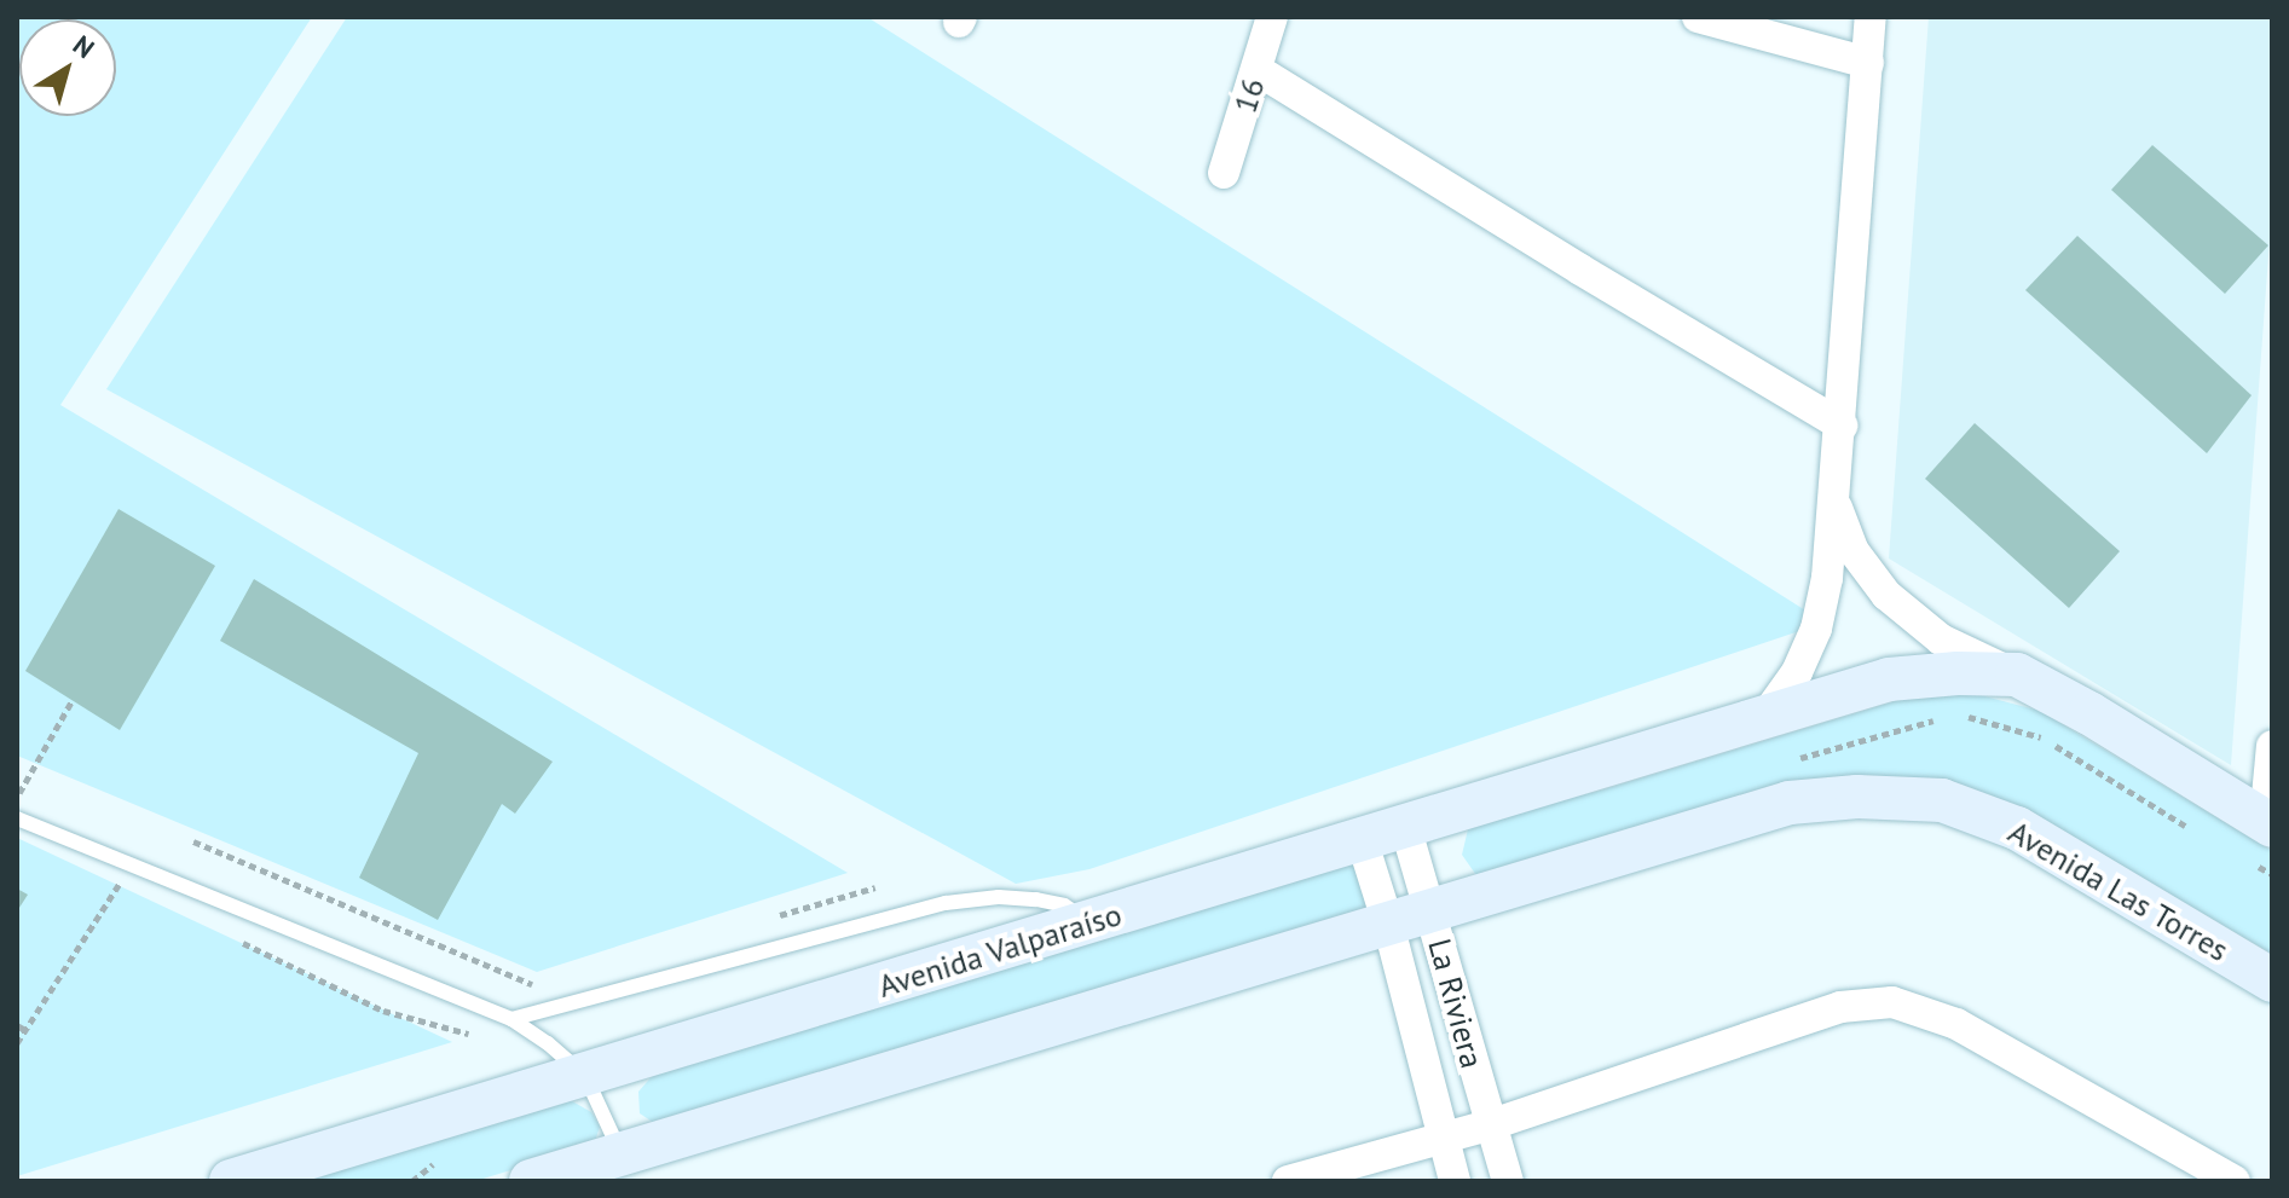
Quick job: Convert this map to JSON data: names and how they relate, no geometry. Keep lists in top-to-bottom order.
{
  "streets": {
    "main road": ["Avenida Las Torres", "Avenida Valparaíso"],
    "street": ["16", "La Riviera"]
  },
  "crossings": [
    ["Avenida Las Torres", "La Riviera"],
    ["Avenida Valparaíso", "La Riviera"]
  ],
  "north": "top right"
}
